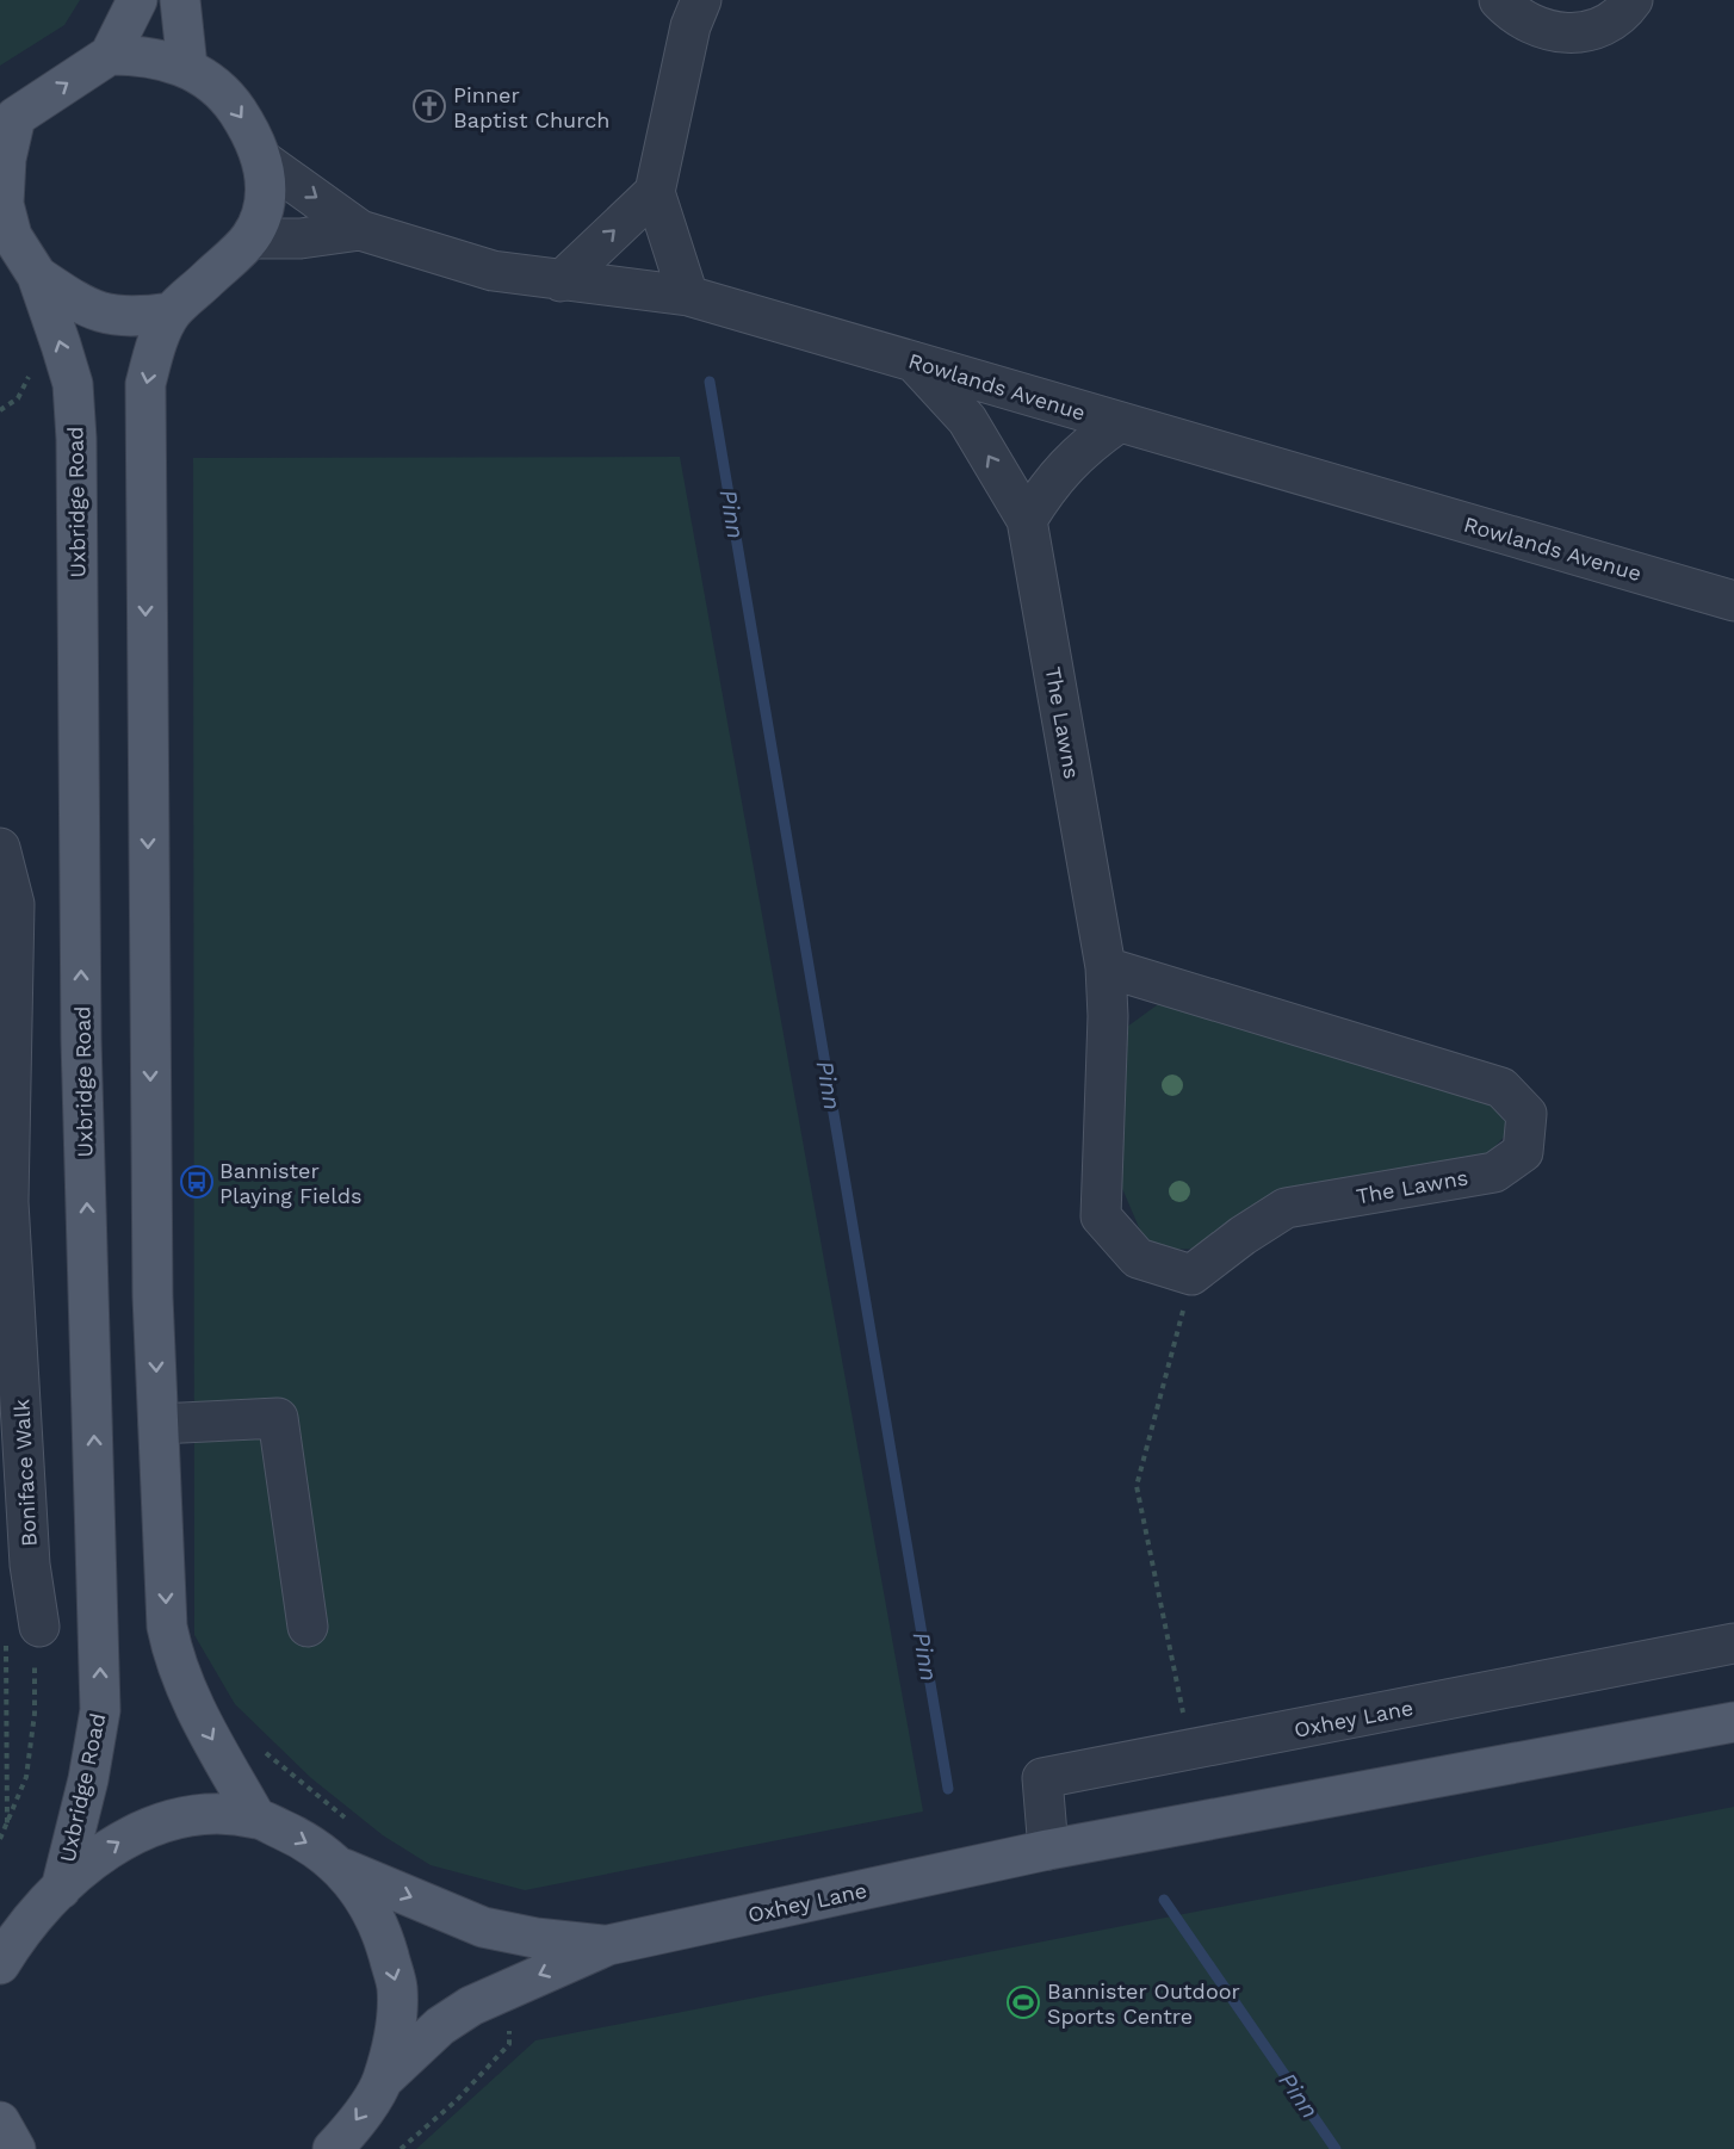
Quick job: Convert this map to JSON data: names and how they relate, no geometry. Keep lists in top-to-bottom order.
{
  "streets": {
    "main road": ["Uxbridge Road", "Oxhey Lane"],
    "street": ["Rowlands Avenue", "The Lawns", "Boniface Walk"]
  },
  "water": ["Pinn"],
  "places": {
    "church": ["Pinner Baptist Church"],
    "bus stop": ["Bannister Playing Fields"],
    "sports": ["Bannister Outdoor Sports Centre"]
  }
}
